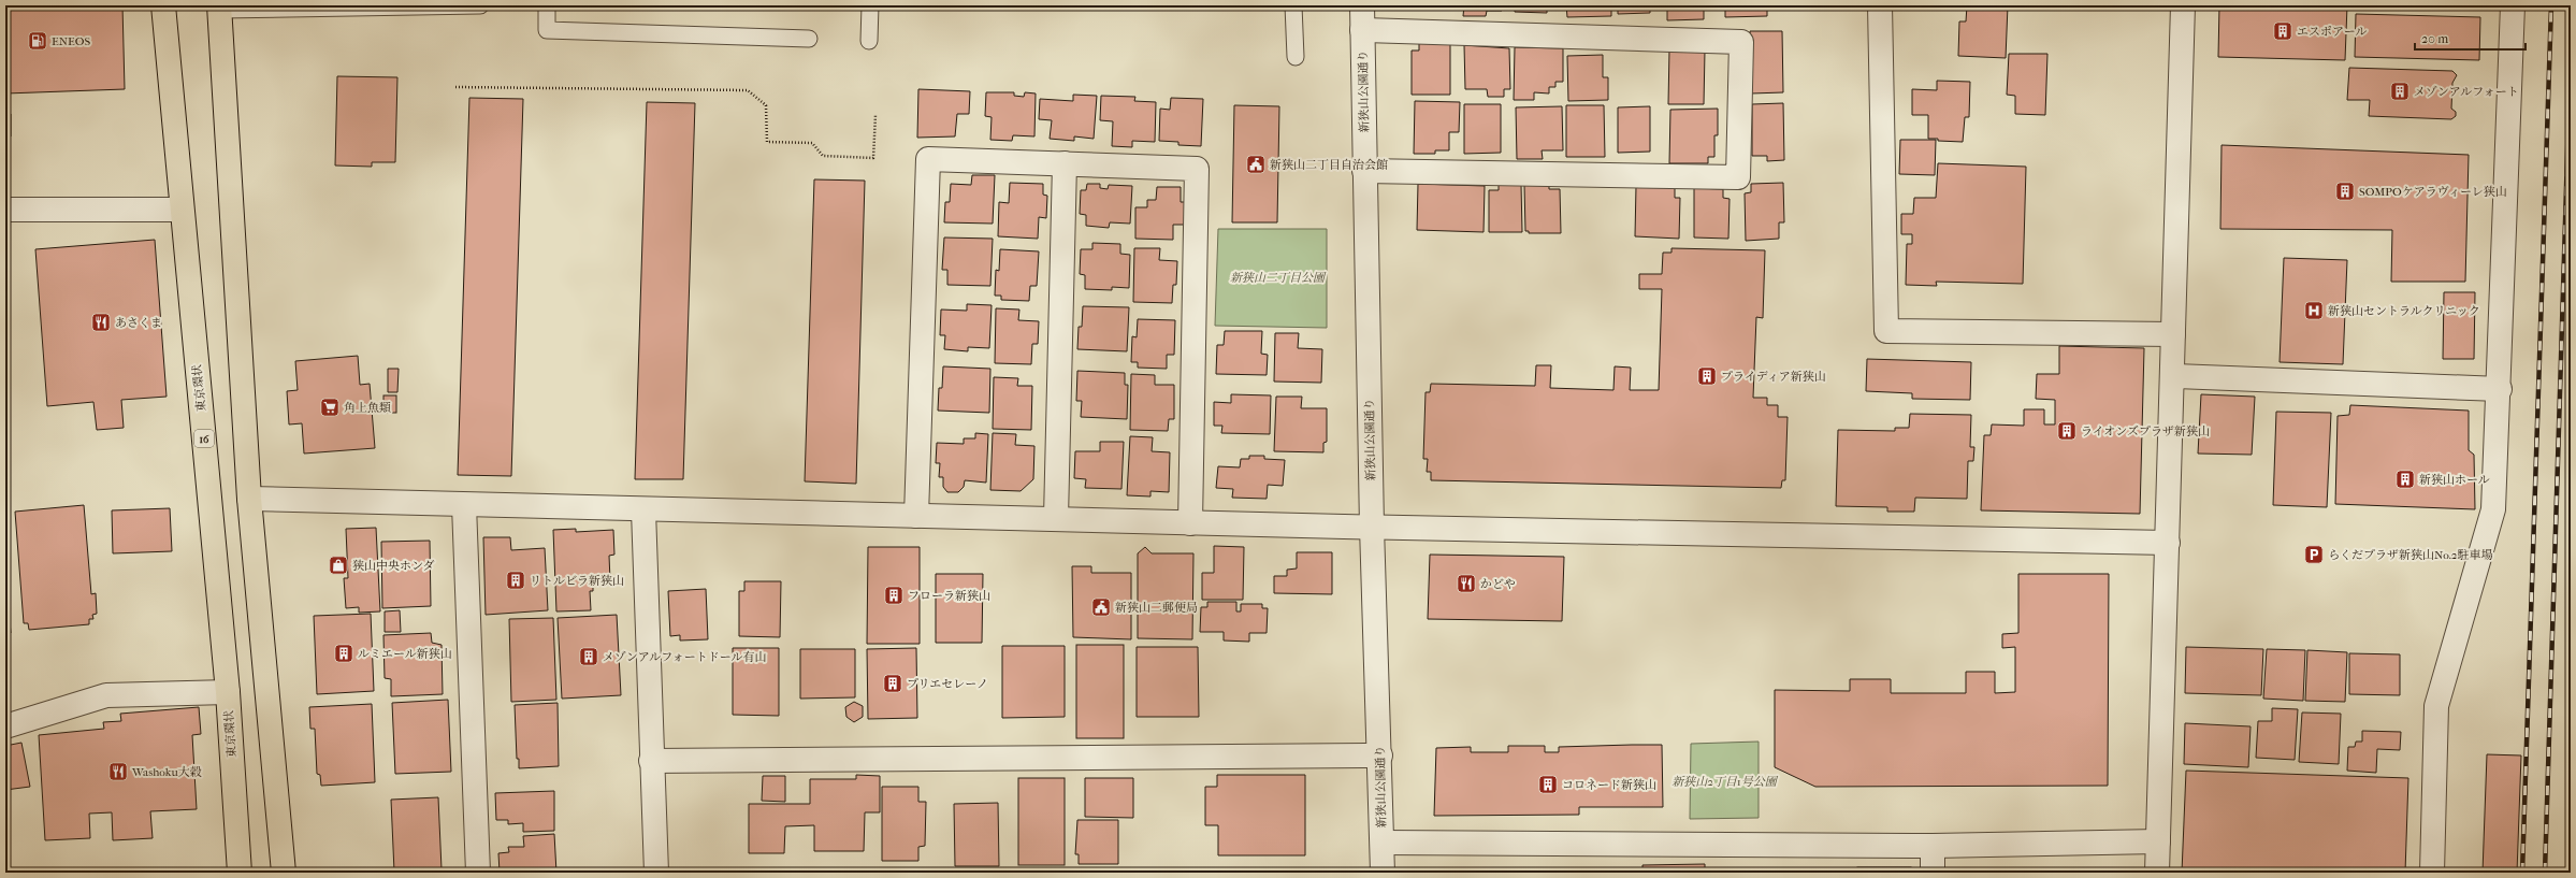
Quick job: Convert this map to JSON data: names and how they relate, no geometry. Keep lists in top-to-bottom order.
{
  "streets": {
    "highway": ["東京環状", "16"],
    "street": ["新狭山公園通り"]
  },
  "parks": ["新狭山二丁目公園", "新狭山2丁目1号公園"],
  "places": {
    "building": [
      "エスポアール",
      "メゾンアルフォート",
      "SOMPOケアラヴィーレ狭山",
      "プライディア新狭山",
      "ライオンズプラザ新狭山",
      "新狭山ホール",
      "リトルビラ新狭山",
      "フローラ新狭山",
      "ルミエール新狭山",
      "メゾンアルフォートドール有山",
      "プリエセレーノ",
      "コロネード新狭山"
    ],
    "fuel station": ["ENEOS"],
    "public building": ["新狭山二丁目自治会館", "新狭山二郵便局"],
    "hospital": ["新狭山セントラルクリニック"],
    "restaurant": ["あさくま", "かどや", "Washoku大穀"],
    "supermarket": ["角上魚類"],
    "parking": ["らくだプラザ新狭山No.2駐車場"],
    "shop": ["狭山中央ホンダ"]
  },
  "scale_bar": "20 m"
}
